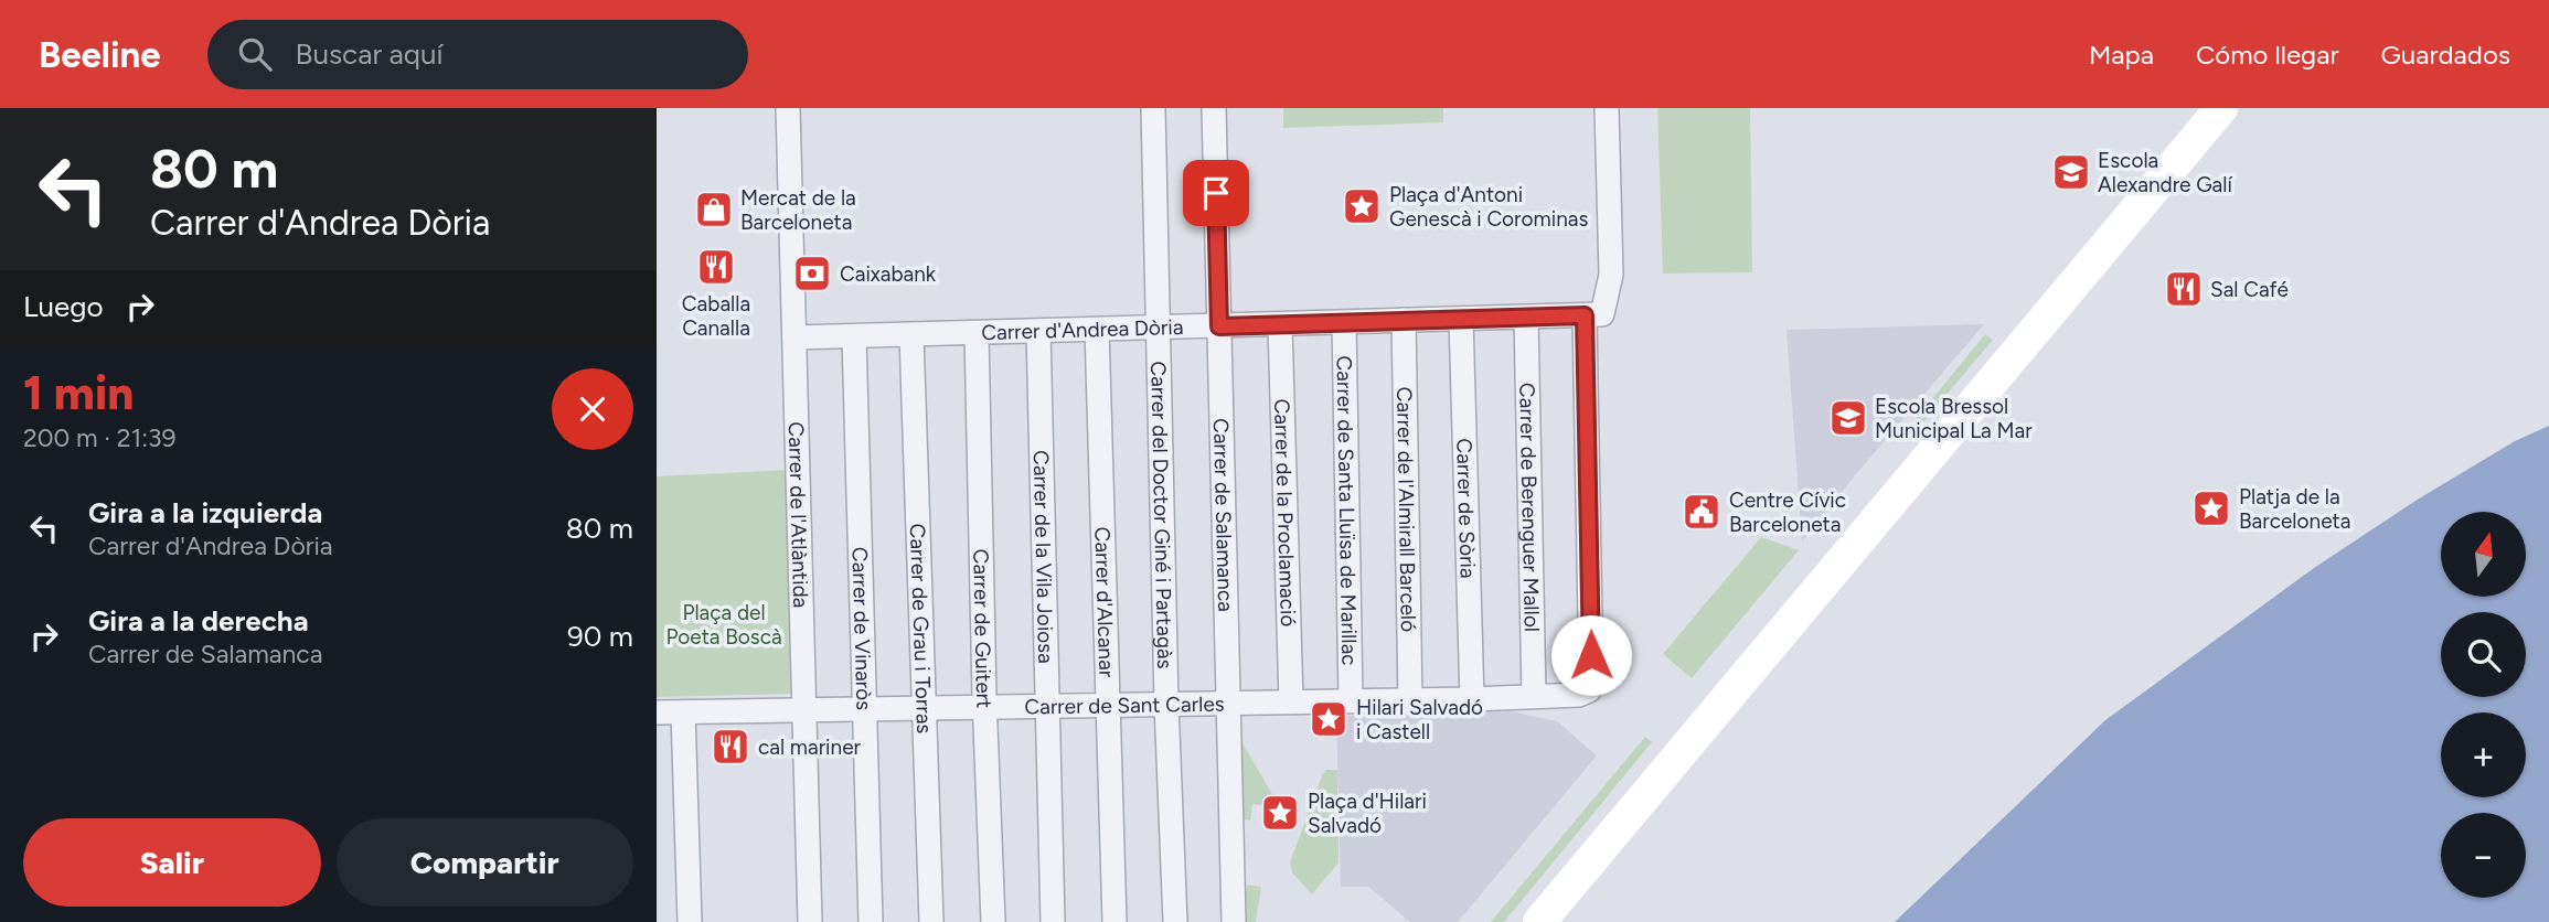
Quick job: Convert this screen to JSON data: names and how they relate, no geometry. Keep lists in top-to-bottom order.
{
  "streets": {
    "street": [
      "Carrer d'Andrea Dòria",
      "Carrer de Berenguer Mallol",
      "Carrer de Sòria",
      "Carrer de l'Almirall Barceló",
      "Carrer de Santa Lluïsa de Marillac",
      "Carrer de la Proclamació",
      "Carrer de l'Atlàntida",
      "Carrer del Doctor Giné i Partagàs",
      "Carrer de Salamanca",
      "Carrer de la Vila Joiosa",
      "Carrer d'Alcanar",
      "Carrer de Guitert",
      "Carrer de Grau i Torras",
      "Carrer de Vinaròs",
      "Carrer de Sant Carles"
    ]
  },
  "crossings": [
    ["Carrer d'Andrea Dòria", "Carrer de Berenguer Mallol"],
    ["Carrer d'Andrea Dòria", "Carrer de Sòria"],
    ["Carrer d'Andrea Dòria", "Carrer de l'Almirall Barceló"],
    ["Carrer d'Andrea Dòria", "Carrer de Santa Lluïsa de Marillac"],
    ["Carrer d'Andrea Dòria", "Carrer de la Proclamació"],
    ["Carrer d'Andrea Dòria", "Carrer de l'Atlàntida"],
    ["Carrer d'Andrea Dòria", "Carrer del Doctor Giné i Partagàs"],
    ["Carrer d'Andrea Dòria", "Carrer de Salamanca"],
    ["Carrer d'Andrea Dòria", "Carrer de la Vila Joiosa"],
    ["Carrer d'Andrea Dòria", "Carrer d'Alcanar"],
    ["Carrer d'Andrea Dòria", "Carrer de Guitert"],
    ["Carrer d'Andrea Dòria", "Carrer de Grau i Torras"],
    ["Carrer d'Andrea Dòria", "Carrer de Vinaròs"],
    ["Carrer d'Andrea Dòria", "Carrer de Sant Carles"],
    ["Carrer de Berenguer Mallol", "Carrer de Sant Carles"],
    ["Carrer de Sòria", "Carrer de Sant Carles"],
    ["Carrer de l'Almirall Barceló", "Carrer de Sant Carles"],
    ["Carrer de Santa Lluïsa de Marillac", "Carrer de Sant Carles"],
    ["Carrer de la Proclamació", "Carrer de Sant Carles"],
    ["Carrer de l'Atlàntida", "Carrer de Sant Carles"],
    ["Carrer del Doctor Giné i Partagàs", "Carrer de Sant Carles"],
    ["Carrer de Salamanca", "Carrer de Sant Carles"],
    ["Carrer de la Vila Joiosa", "Carrer de Sant Carles"],
    ["Carrer d'Alcanar", "Carrer de Sant Carles"],
    ["Carrer de Guitert", "Carrer de Sant Carles"],
    ["Carrer de Grau i Torras", "Carrer de Sant Carles"],
    ["Carrer de Vinaròs", "Carrer de Sant Carles"]
  ],
  "parks": ["Plaça del Poeta Boscà"],
  "places": {
    "school or university": ["Escola Alexandre Galí", "Escola Bressol Municipal La Mar"],
    "place": [
      "Plaça d'Antoni Genescà i Corominas",
      "Platja de la Barceloneta",
      "Hilari Salvadó i Castell",
      "Plaça d'Hilari Salvadó"
    ],
    "shop": ["Mercat de la Barceloneta"],
    "restaurant": ["Caballa Canalla", "Sal Café", "cal mariner"],
    "bank": ["Caixabank"],
    "public building": ["Centre Cívic Barceloneta"]
  },
  "north": "top",
  "page": {
    "header": "Beeline",
    "search": "Buscar aquí",
    "nav": ["Mapa", "Cómo llegar", "Guardados"],
    "turn": ["80 m", "Carrer d'Andrea Dòria"],
    "then": "Luego",
    "heading": ["1 min", "200 m · 21:39"],
    "list": [
      {
        "name": "Gira a la izquierda",
        "note": "Carrer d'Andrea Dòria",
        "value": "80 m"
      },
      {
        "name": "Gira a la derecha",
        "note": "Carrer de Salamanca",
        "value": "90 m"
      }
    ],
    "map_buttons": ["+", "−"],
    "buttons": ["Salir", "Compartir"]
  }
}
